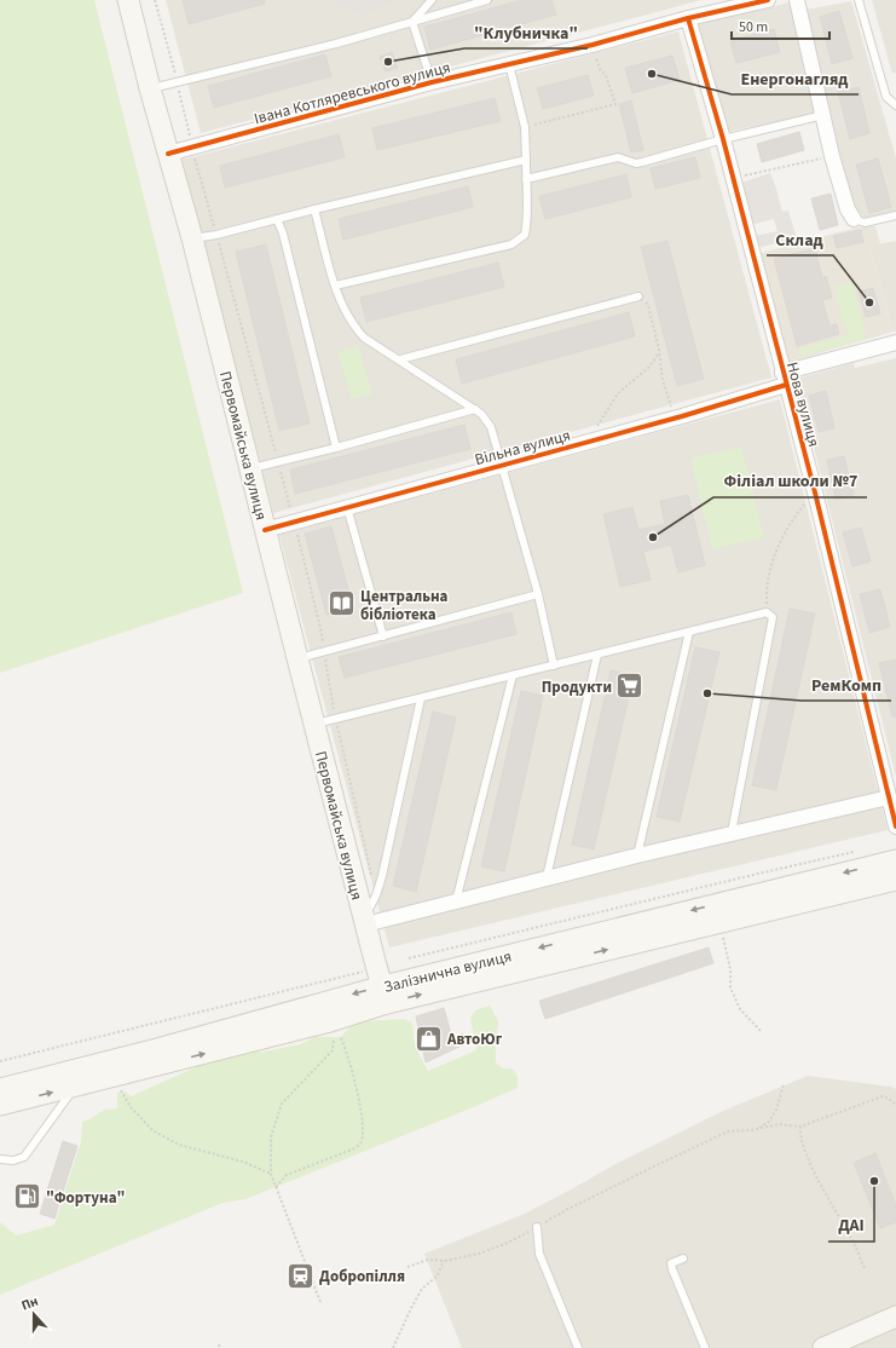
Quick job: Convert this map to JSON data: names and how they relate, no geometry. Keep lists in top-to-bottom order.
{
  "streets": {
    "main road": ["Первомайська вулиця", "Залізнична вулиця"],
    "street": ["Івана Котляревського вулиця", "Нова вулиця", "Вільна вулиця"]
  },
  "crossings": [
    ["Івана Котляревського вулиця", "Нова вулиця"],
    ["Івана Котляревського вулиця", "Первомайська вулиця"],
    ["Нова вулиця", "Вільна вулиця"],
    ["Первомайська вулиця", "Вільна вулиця"],
    ["Первомайська вулиця", "Залізнична вулиця"]
  ],
  "places": {
    "other": [
      "\"Клубничка\"",
      "Енергонагляд",
      "Склад",
      "Філіал школи №7",
      "РемКомп",
      "ДАІ"
    ],
    "library": ["Центральна бібліотека"],
    "supermarket": ["Продукти"],
    "shop": ["АвтоЮг"],
    "fuel station": ["\"Фортуна\""],
    "station": ["Добропілля"]
  },
  "scale_bar": "50 m",
  "north": "top"
}
